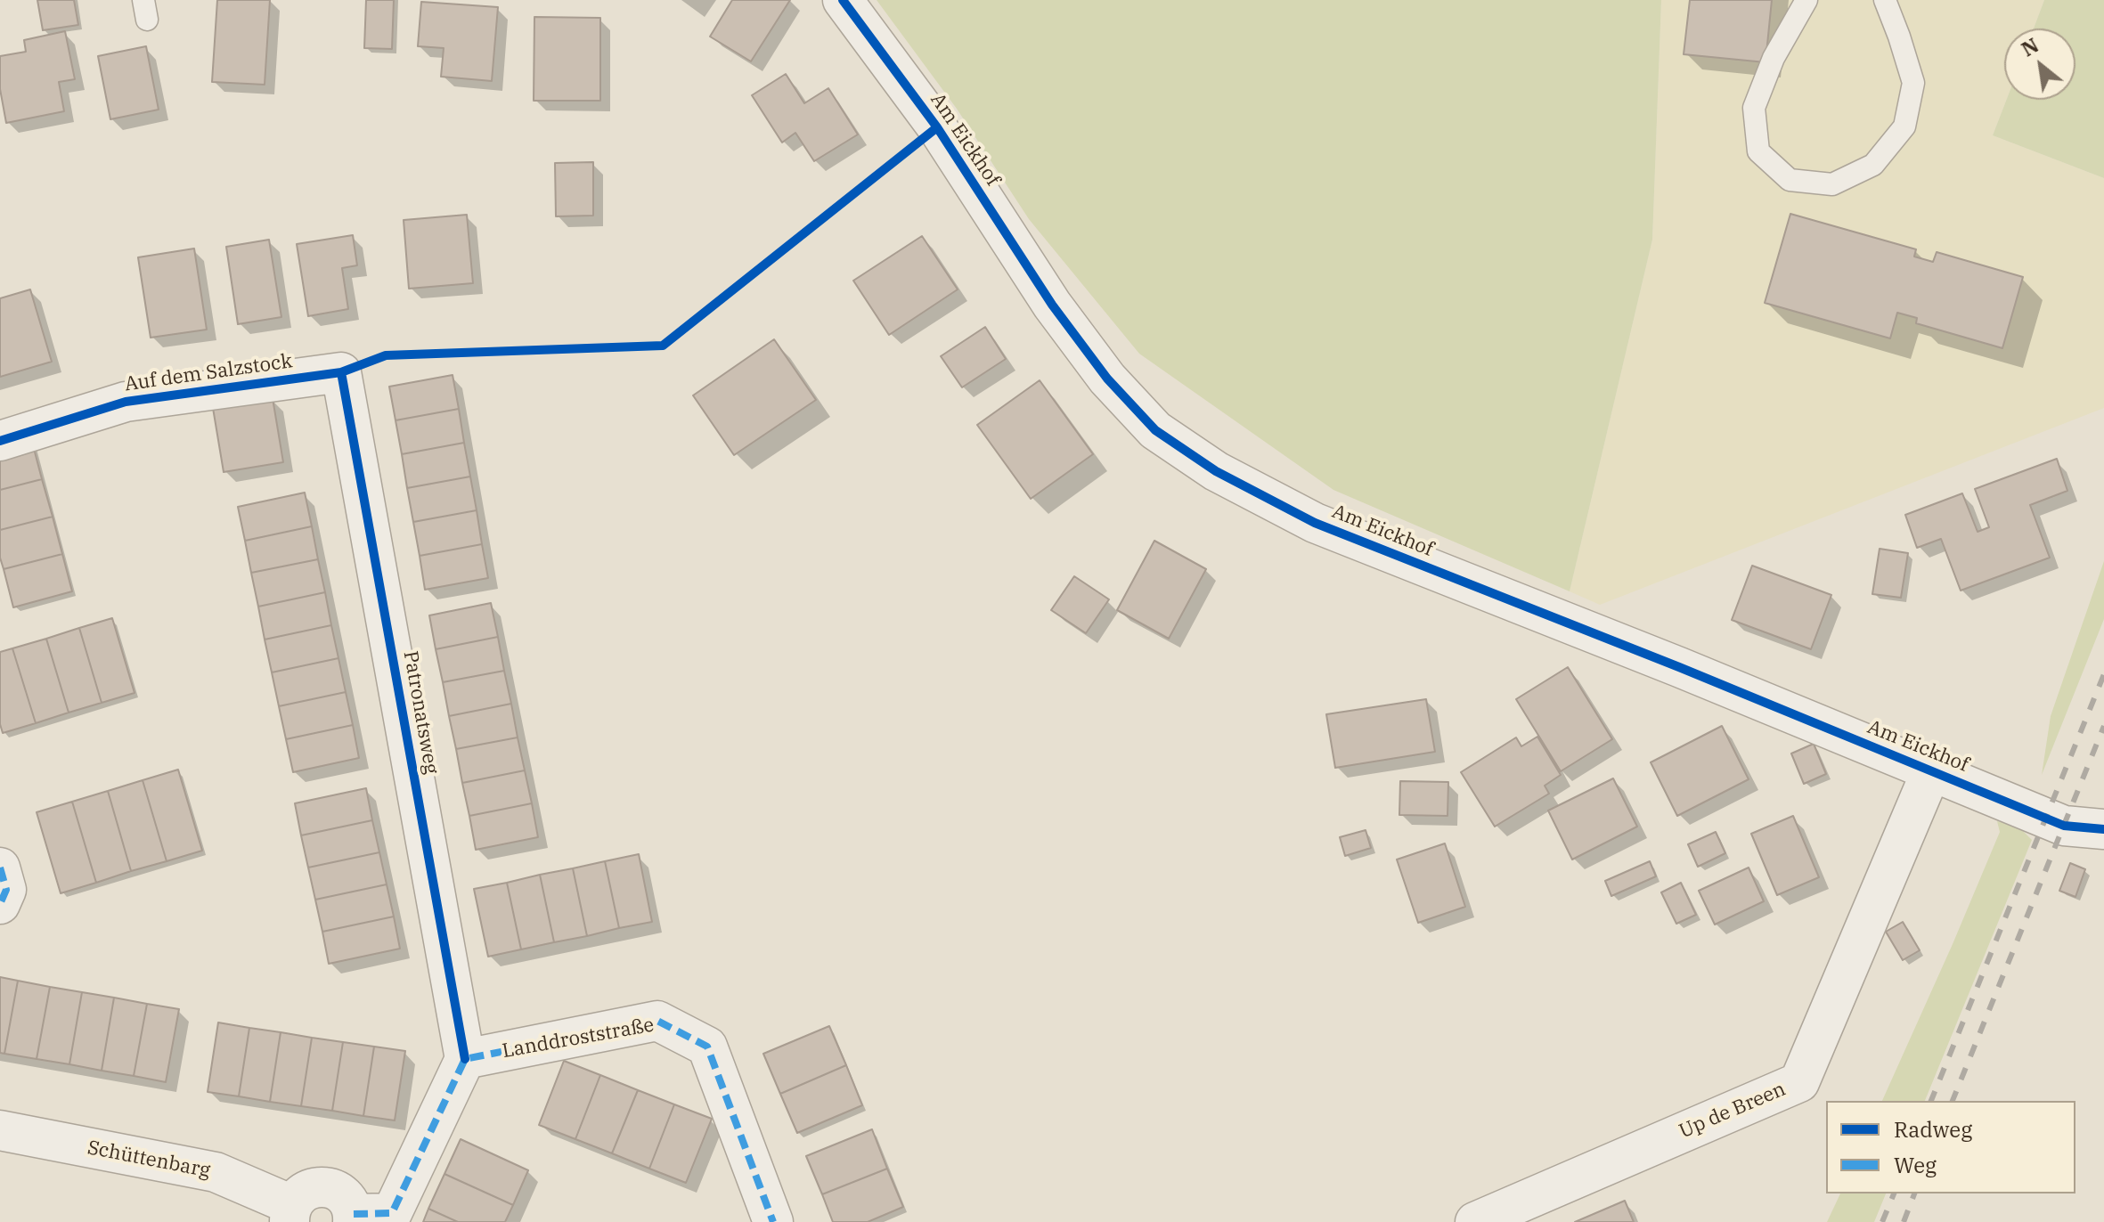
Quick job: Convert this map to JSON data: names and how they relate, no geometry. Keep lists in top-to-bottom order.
{
  "streets": {
    "street": [
      "Am Eickhof",
      "Auf dem Salzstock",
      "Patronatsweg",
      "Landdroststraße",
      "Up de Breen",
      "Schüttenbarg"
    ]
  },
  "crossings": [
    ["Am Eickhof", "Up de Breen"],
    ["Auf dem Salzstock", "Patronatsweg"],
    ["Patronatsweg", "Landdroststraße"]
  ],
  "legend": ["Radweg", "Weg"],
  "north": "top left"
}
